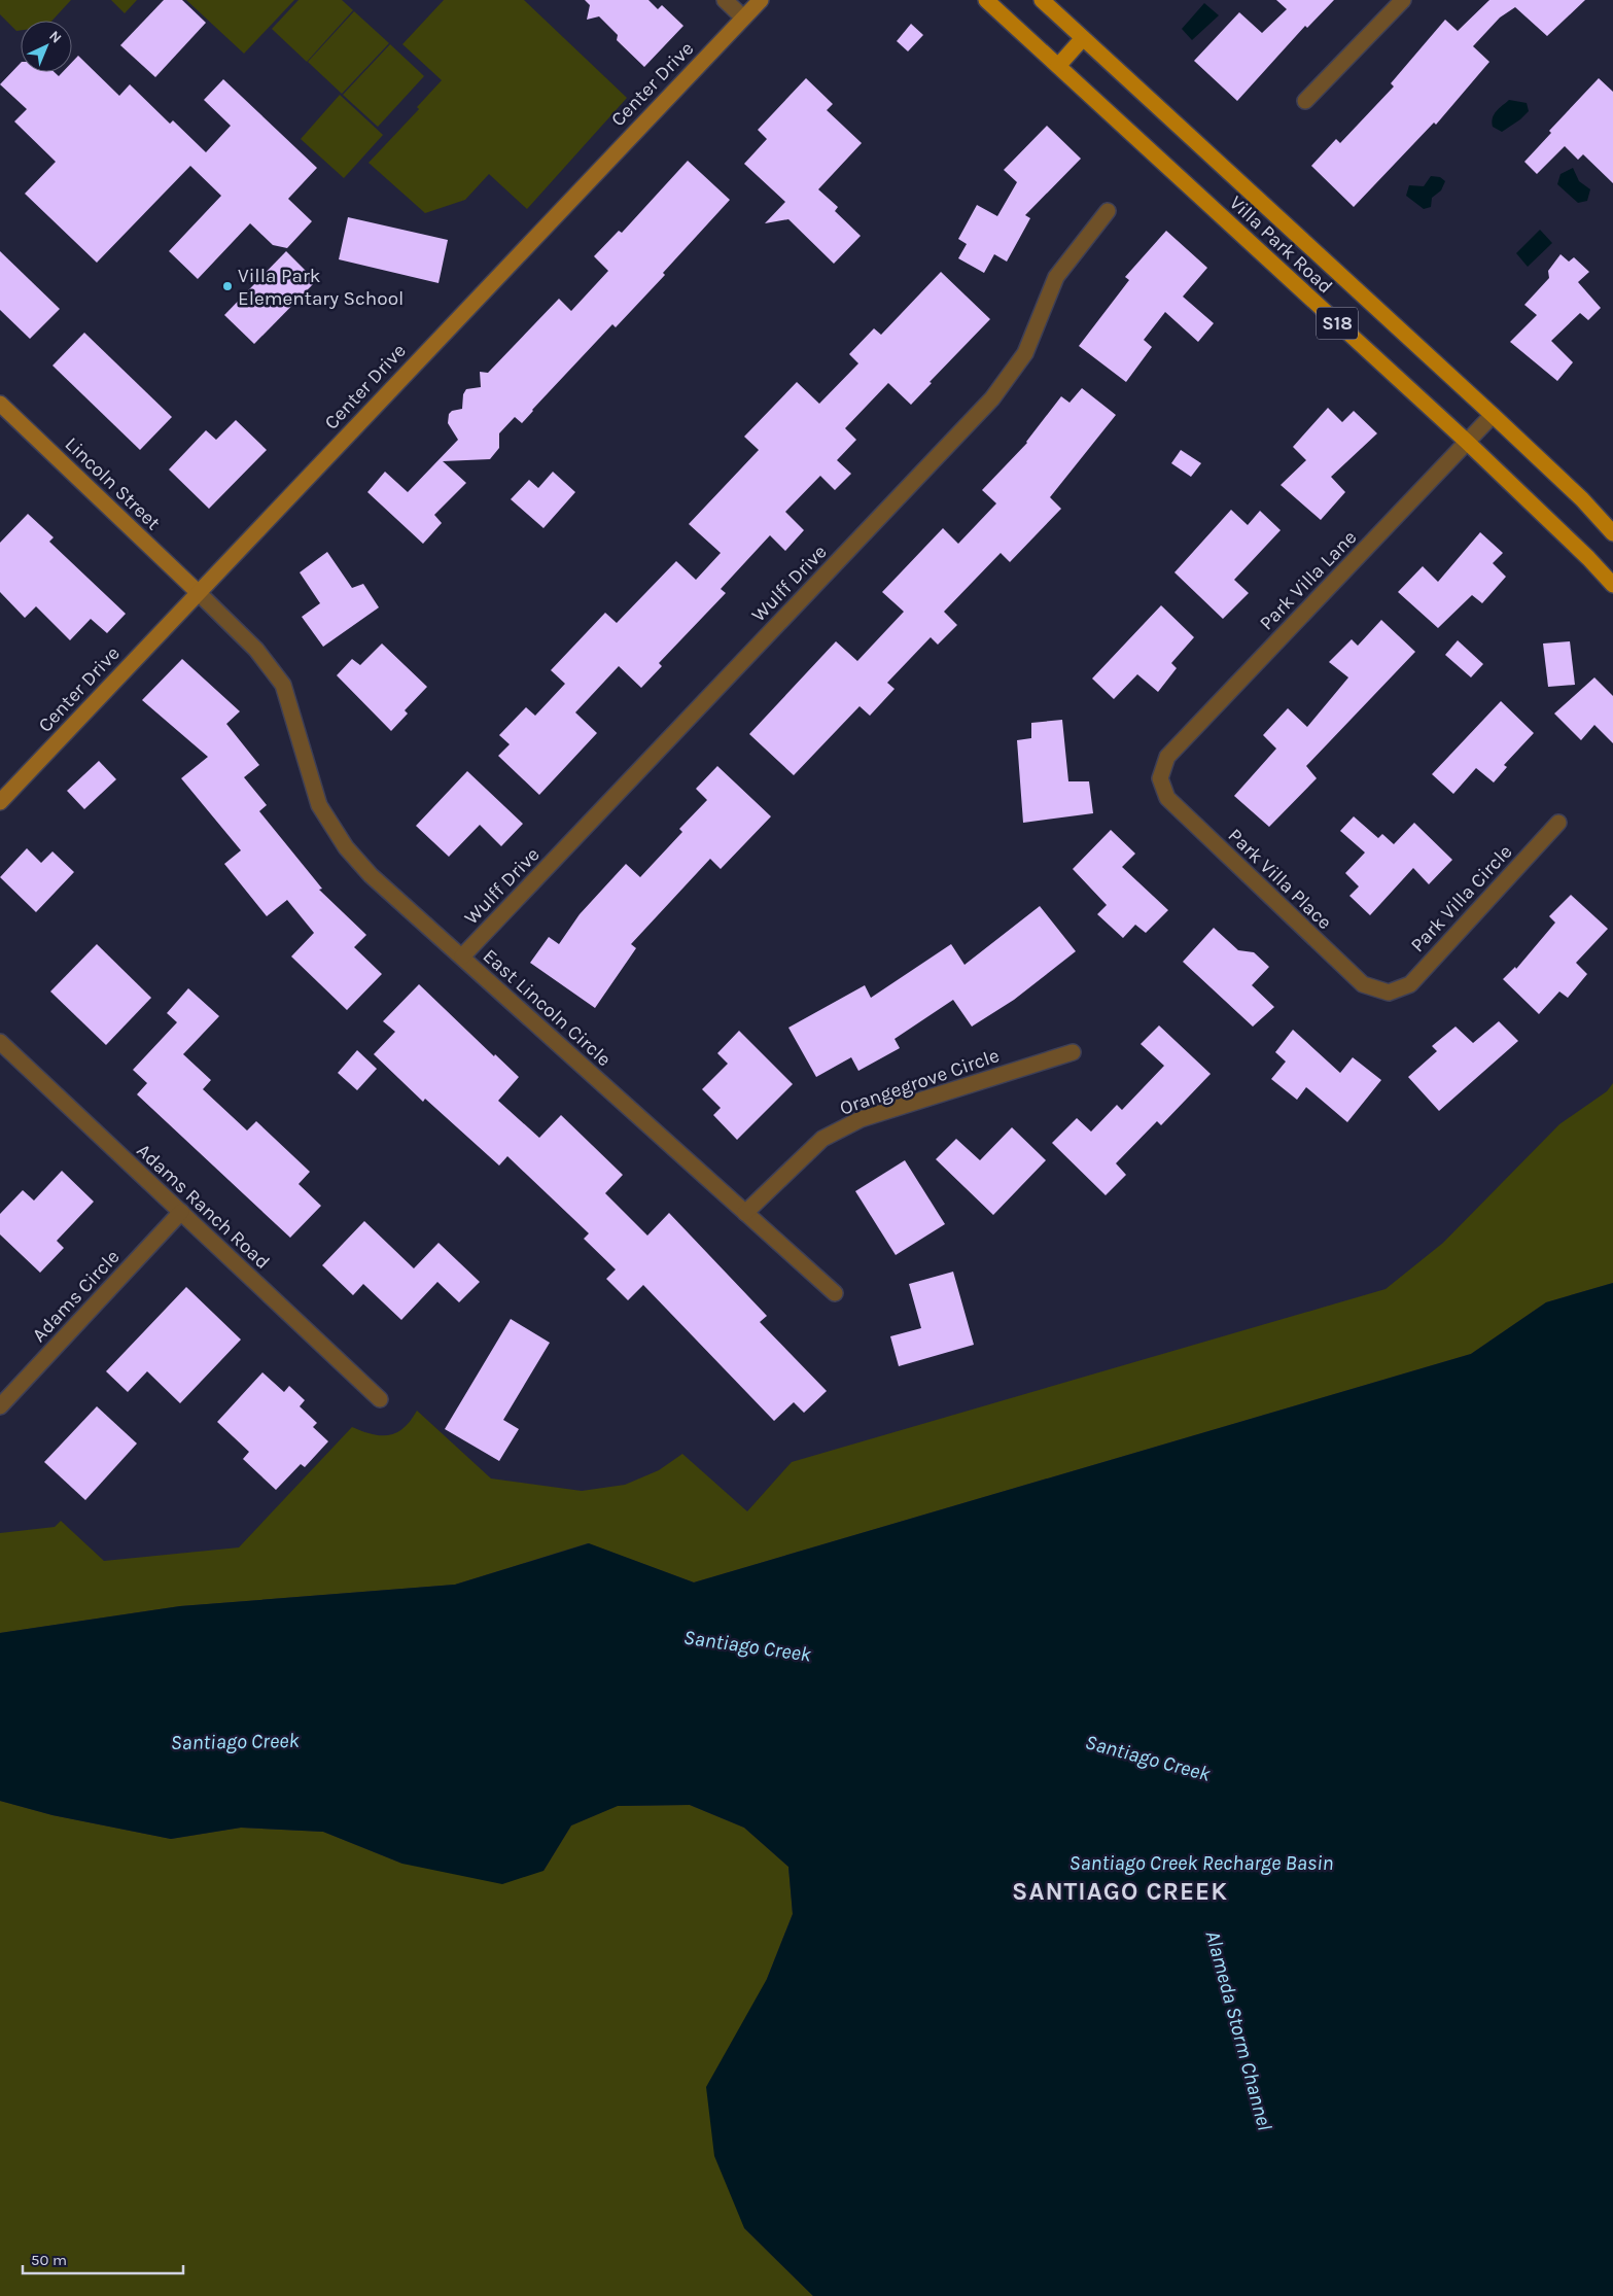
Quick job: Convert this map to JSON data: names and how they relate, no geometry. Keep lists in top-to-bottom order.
{
  "streets": {
    "main road": ["Villa Park Road", "S18"],
    "street": [
      "Center Drive",
      "Lincoln Street",
      "Park Villa Lane",
      "Wulff Drive",
      "Park Villa Place",
      "Park Villa Circle",
      "East Lincoln Circle",
      "Orangegrove Circle",
      "Adams Ranch Road",
      "Adams Circle"
    ]
  },
  "crossings": [
    ["Center Drive", "Lincoln Street"],
    ["Center Drive", "East Lincoln Circle"],
    ["Villa Park Road", "Park Villa Lane"],
    ["Lincoln Street", "East Lincoln Circle"],
    ["Park Villa Lane", "Park Villa Place"],
    ["Wulff Drive", "East Lincoln Circle"],
    ["Park Villa Place", "Park Villa Circle"],
    ["East Lincoln Circle", "Orangegrove Circle"],
    ["Adams Ranch Road", "Adams Circle"]
  ],
  "districts": ["SANTIAGO CREEK"],
  "water": ["Santiago Creek", "Santiago Creek Recharge Basin", "Alameda Storm Channel"],
  "places": ["Villa Park Elementary School"],
  "scale_bar": "50 m",
  "north": "top right"
}
